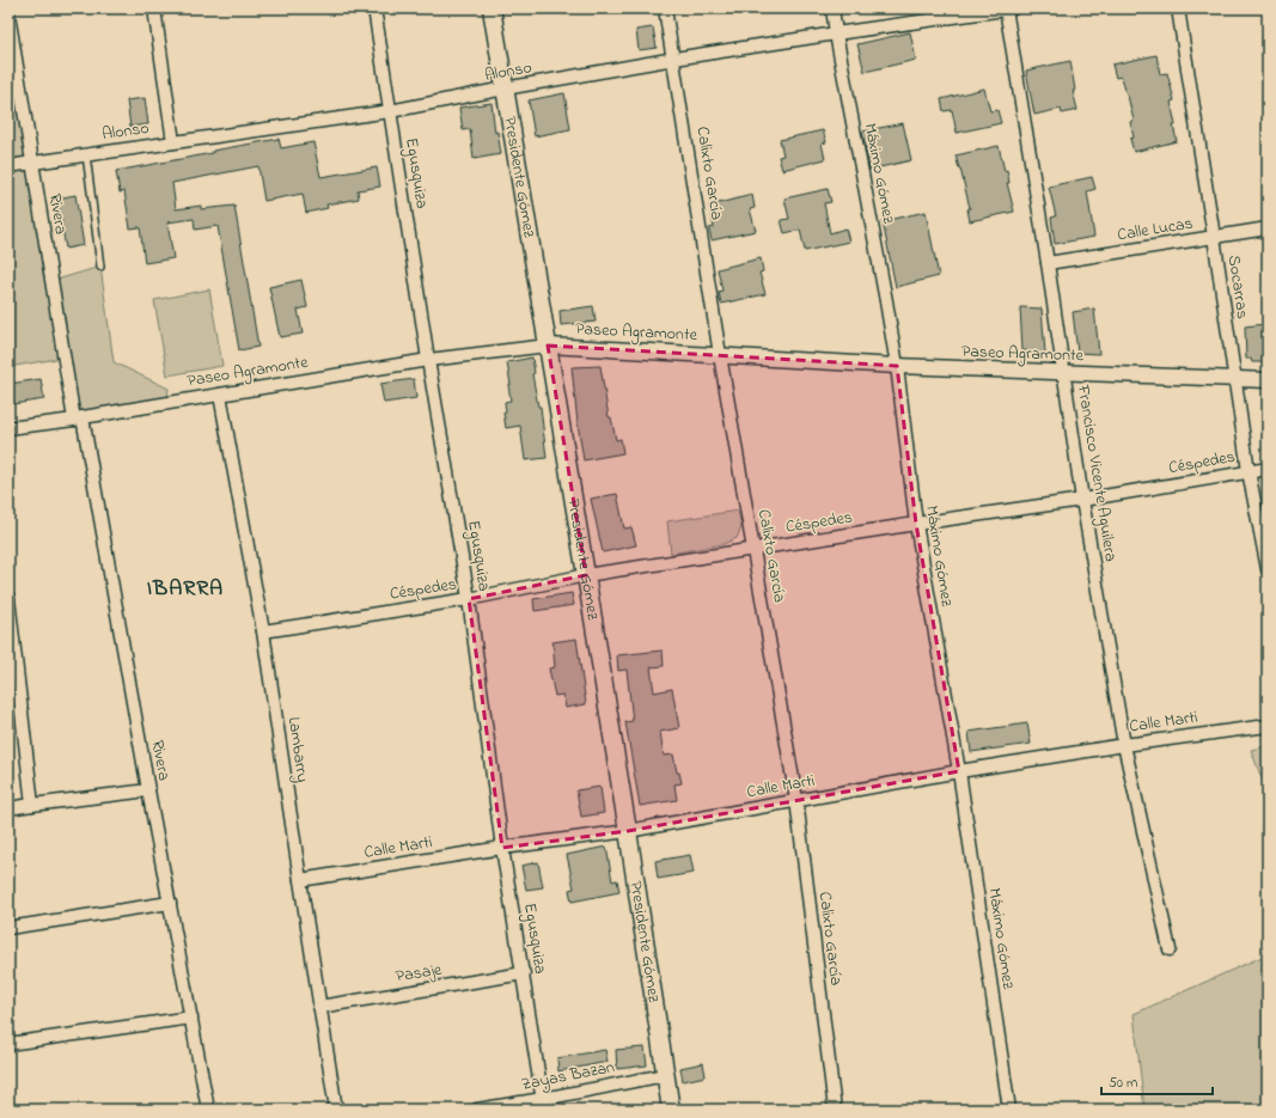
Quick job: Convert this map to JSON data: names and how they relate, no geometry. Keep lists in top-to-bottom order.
{
  "streets": {
    "main road": ["Presidente Gómez"],
    "street": [
      "Alonso",
      "Egusquiza",
      "Calixto García",
      "Máximo Gómez",
      "Rivera",
      "Calle Lucas",
      "Socarras",
      "Paseo Agramonte",
      "Céspedes",
      "Francisco Vicente Aguilera",
      "Calle Marti",
      "Lambarry",
      "Pasaje",
      "Zayas Bazan"
    ]
  },
  "crossings": [
    ["Alonso", "Egusquiza"],
    ["Alonso", "Calixto García"],
    ["Alonso", "Máximo Gómez"],
    ["Alonso", "Presidente Gómez"],
    ["Alonso", "Rivera"],
    ["Alonso", "Francisco Vicente Aguilera"],
    ["Egusquiza", "Paseo Agramonte"],
    ["Egusquiza", "Céspedes"],
    ["Egusquiza", "Calle Marti"],
    ["Egusquiza", "Pasaje"],
    ["Egusquiza", "Zayas Bazan"],
    ["Calixto García", "Paseo Agramonte"],
    ["Calixto García", "Céspedes"],
    ["Calixto García", "Calle Marti"],
    ["Máximo Gómez", "Paseo Agramonte"],
    ["Máximo Gómez", "Céspedes"],
    ["Máximo Gómez", "Calle Marti"],
    ["Presidente Gómez", "Paseo Agramonte"],
    ["Presidente Gómez", "Céspedes"],
    ["Presidente Gómez", "Calle Marti"],
    ["Presidente Gómez", "Zayas Bazan"],
    ["Rivera", "Paseo Agramonte"],
    ["Calle Lucas", "Socarras"],
    ["Calle Lucas", "Francisco Vicente Aguilera"],
    ["Socarras", "Paseo Agramonte"],
    ["Socarras", "Céspedes"],
    ["Paseo Agramonte", "Francisco Vicente Aguilera"],
    ["Paseo Agramonte", "Lambarry"],
    ["Céspedes", "Francisco Vicente Aguilera"],
    ["Céspedes", "Lambarry"],
    ["Francisco Vicente Aguilera", "Calle Marti"],
    ["Calle Marti", "Lambarry"],
    ["Lambarry", "Pasaje"]
  ],
  "districts": ["IBARRA"],
  "scale_bar": "50 m"
}
